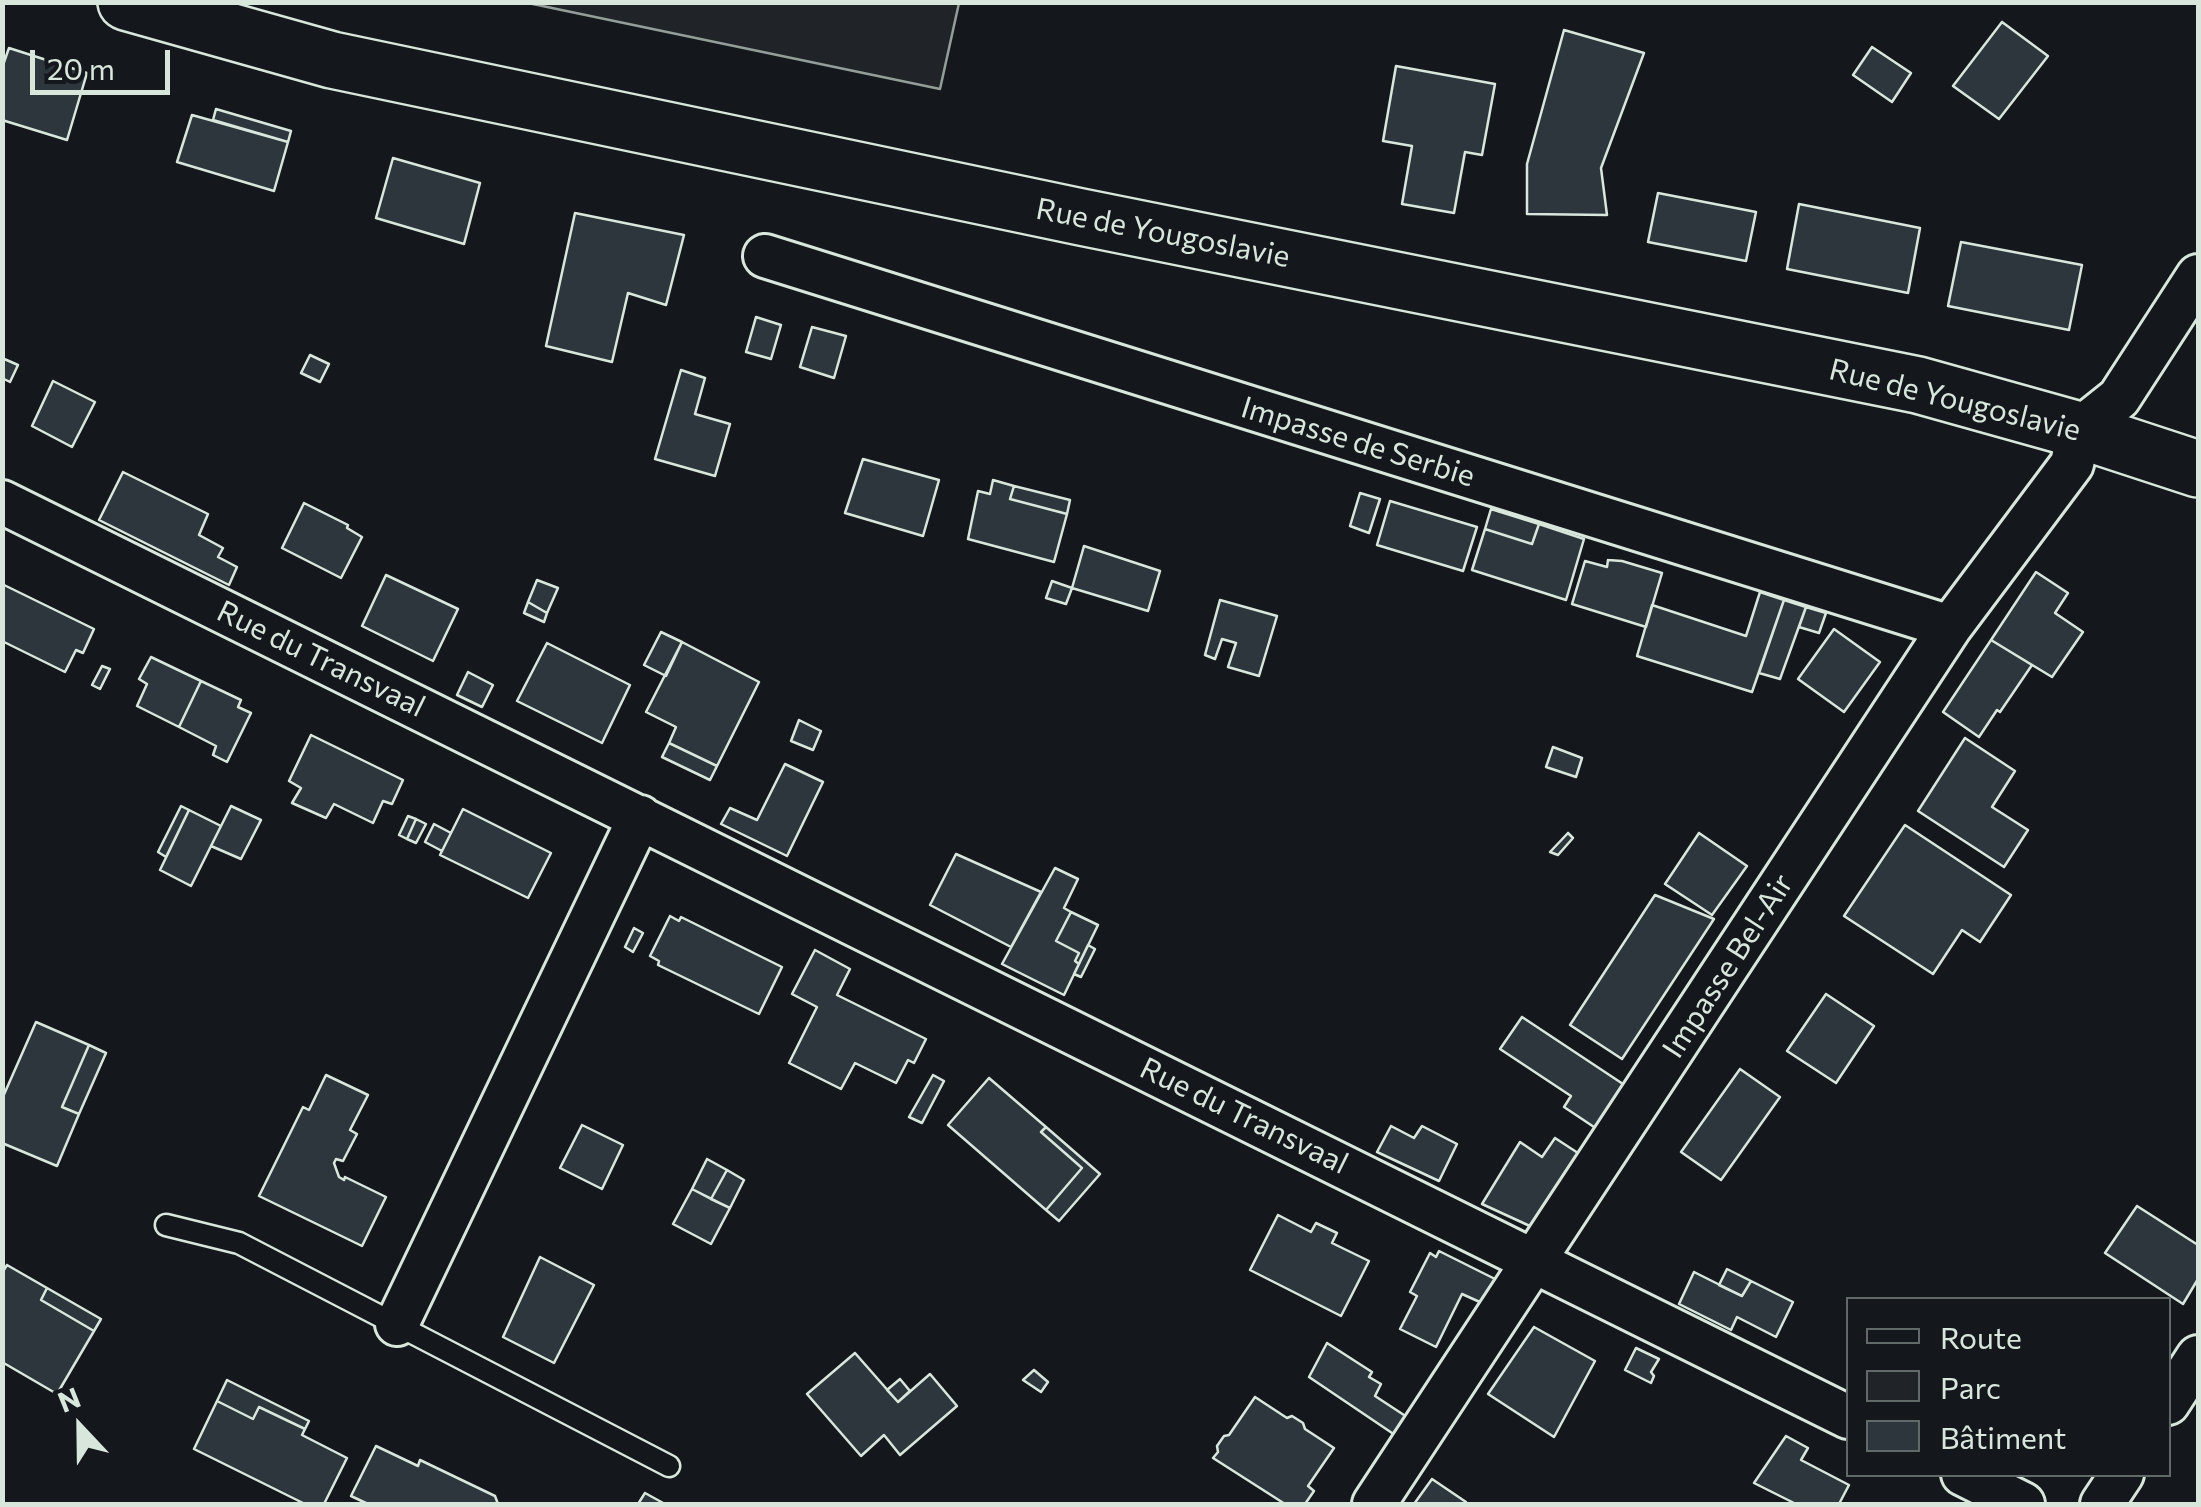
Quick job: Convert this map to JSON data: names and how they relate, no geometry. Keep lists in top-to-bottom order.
{
  "streets": {
    "main road": ["Rue de Yougoslavie"],
    "street": ["Impasse de Serbie", "Rue du Transvaal", "Impasse Bel-Air"]
  },
  "crossings": [
    ["Rue de Yougoslavie", "Impasse Bel-Air"],
    ["Impasse de Serbie", "Impasse Bel-Air"],
    ["Rue du Transvaal", "Impasse Bel-Air"]
  ],
  "legend": ["Route", "Parc", "Bâtiment"],
  "scale_bar": "20 m",
  "north": "top"
}
